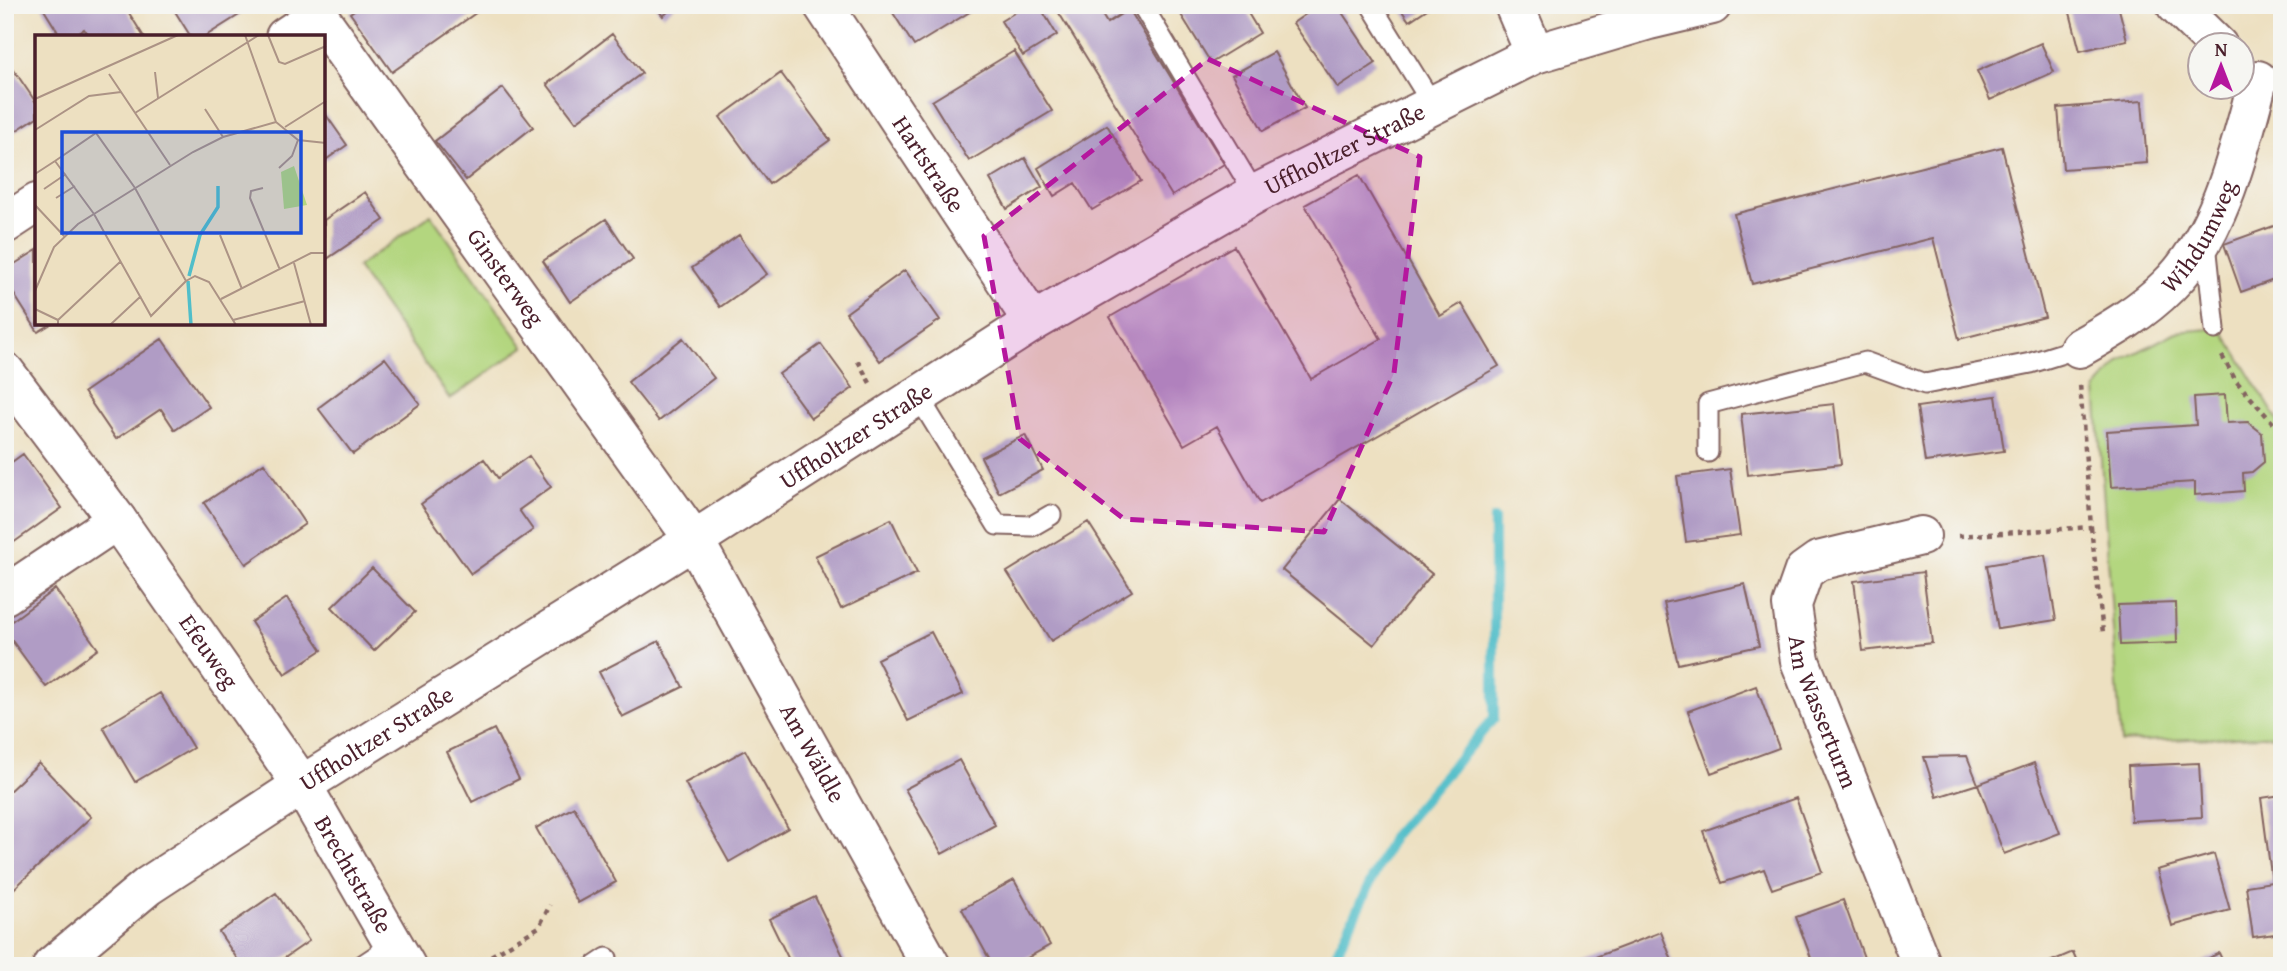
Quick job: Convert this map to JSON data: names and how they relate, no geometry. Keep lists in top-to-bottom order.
{
  "streets": {
    "street": [
      "Uffholtzer Straße",
      "Hartstraße",
      "Wihdumweg",
      "Ginsterweg",
      "Efeuweg",
      "Am Wasserturm",
      "Am Wäldle",
      "Brechtstraße"
    ]
  },
  "crossings": [
    ["Uffholtzer Straße", "Hartstraße"],
    ["Uffholtzer Straße", "Ginsterweg"],
    ["Uffholtzer Straße", "Efeuweg"],
    ["Uffholtzer Straße", "Am Wäldle"],
    ["Uffholtzer Straße", "Brechtstraße"],
    ["Ginsterweg", "Am Wäldle"],
    ["Efeuweg", "Brechtstraße"]
  ],
  "north": "top"
}
